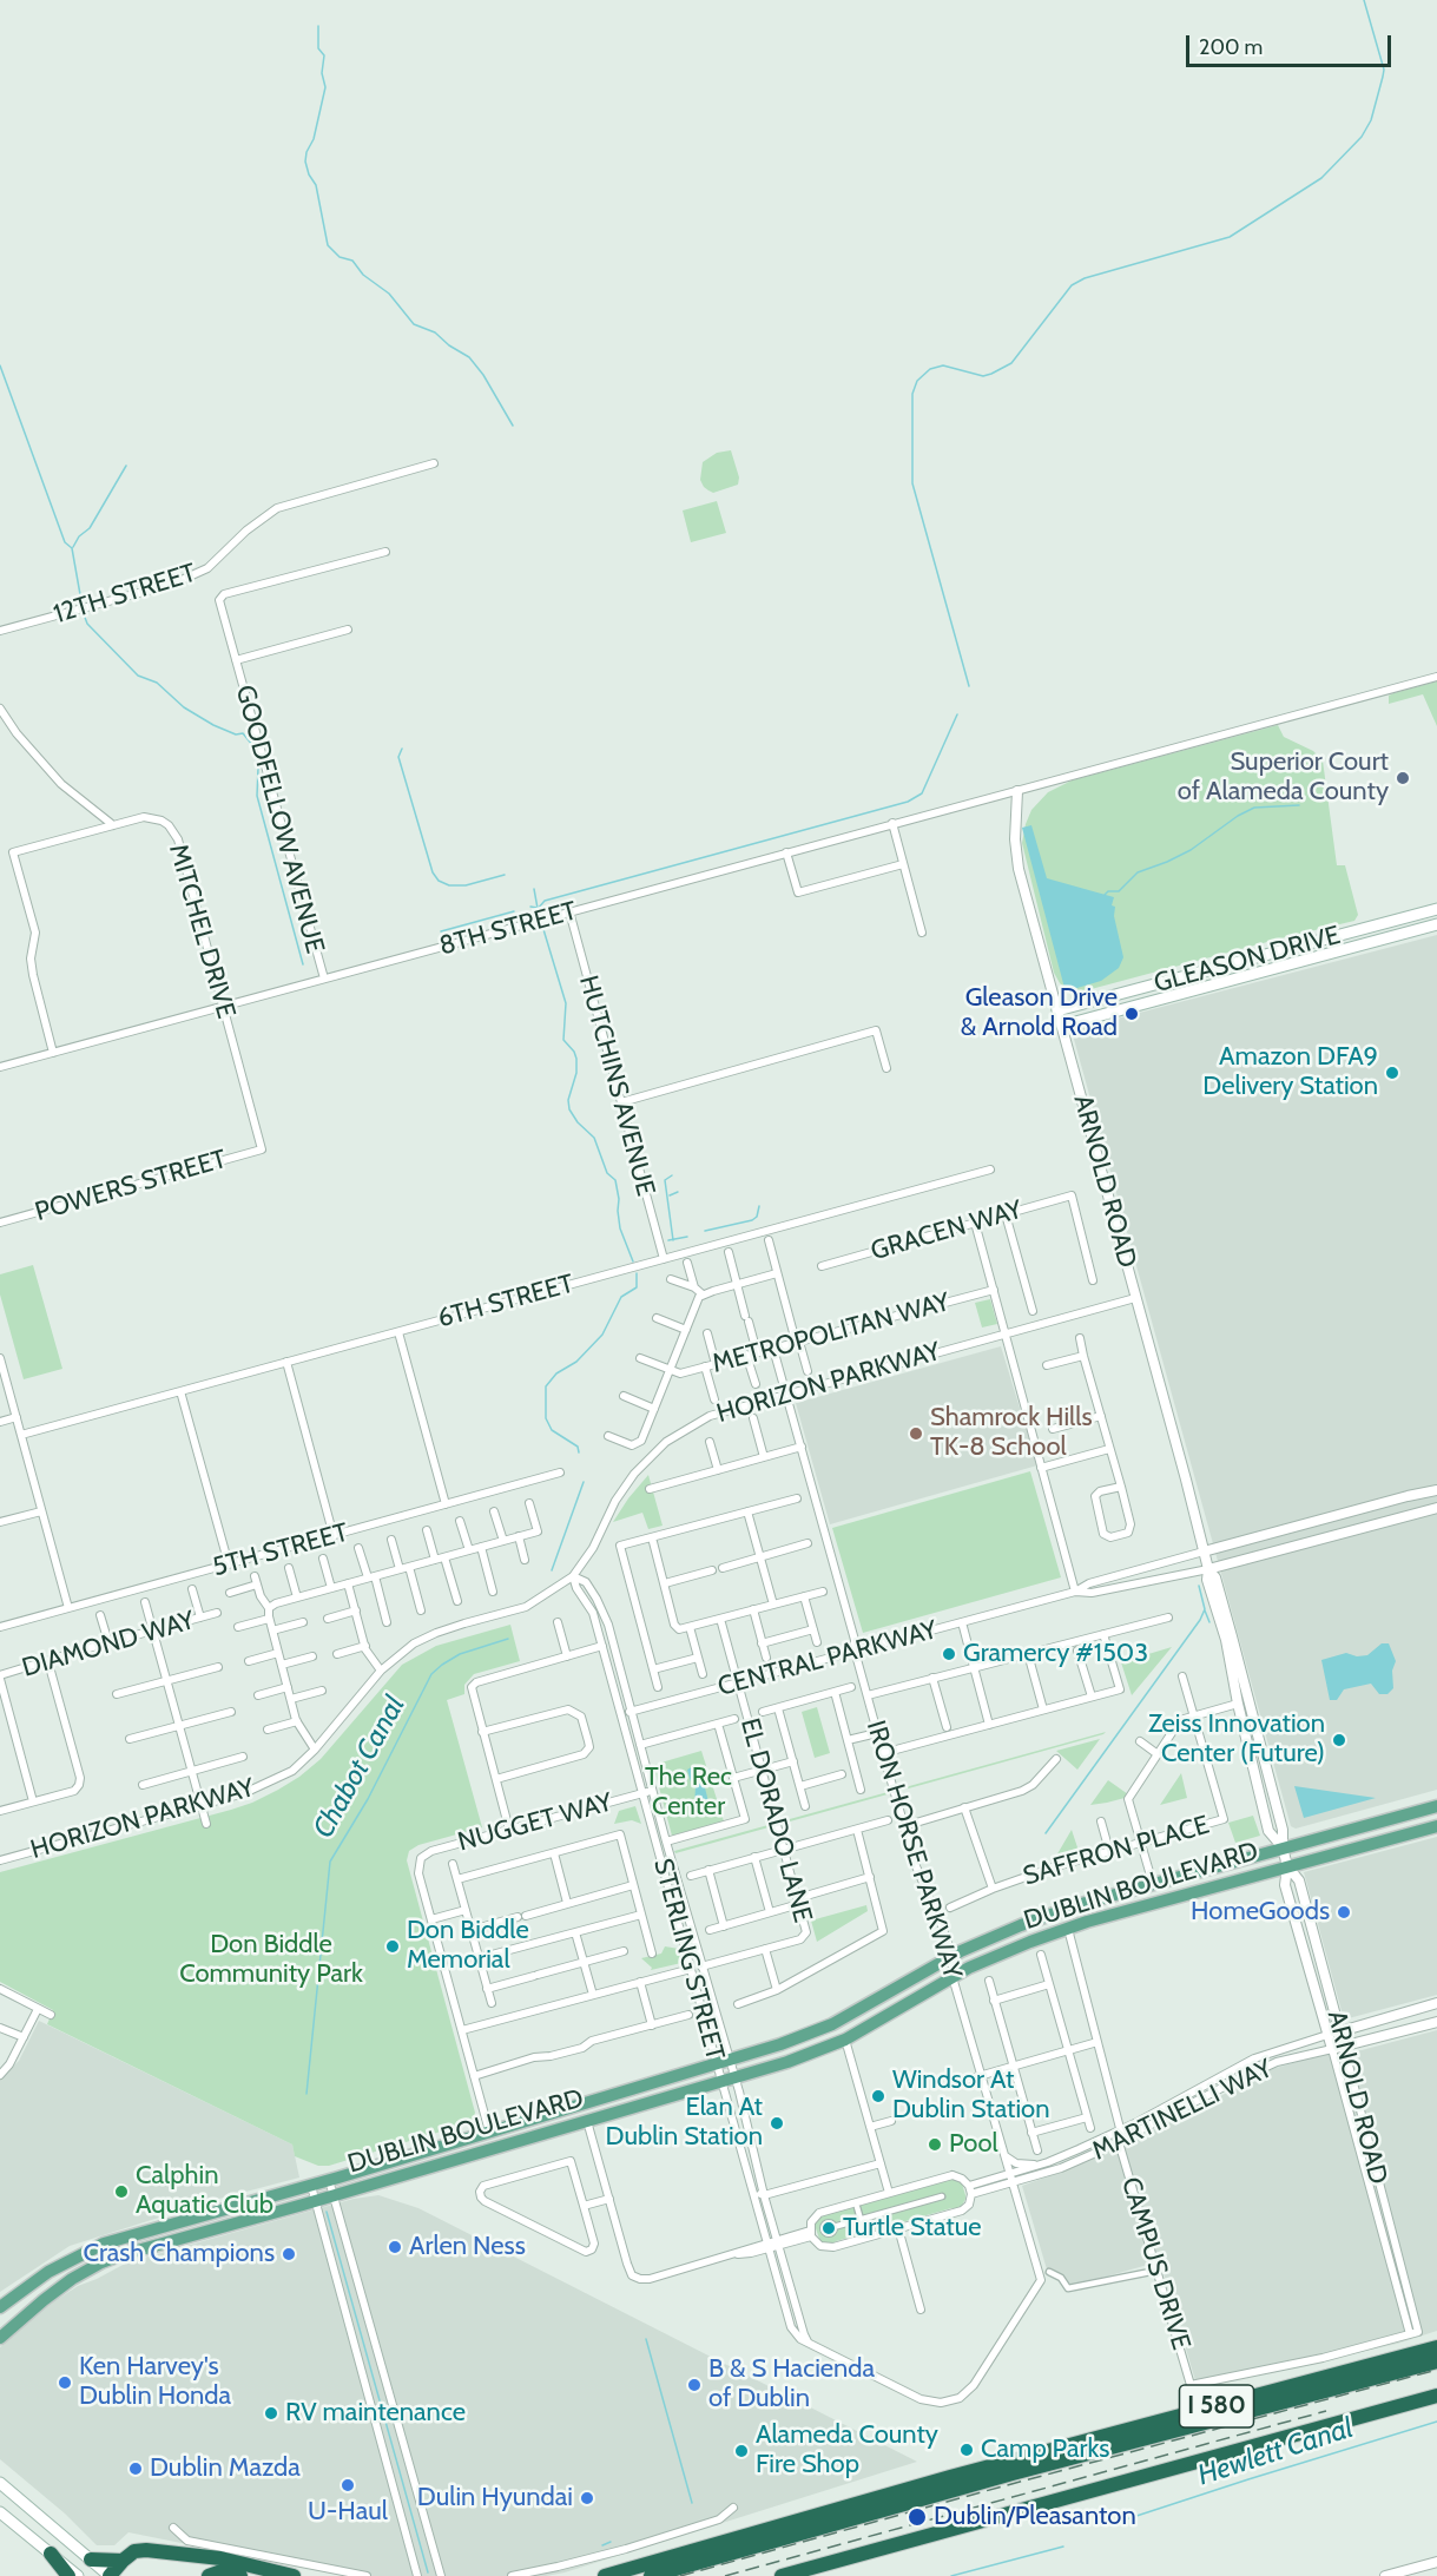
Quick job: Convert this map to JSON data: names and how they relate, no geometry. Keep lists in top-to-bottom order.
{
  "streets": {
    "highway": ["I 580"],
    "main road": ["GLEASON DRIVE", "DUBLIN BOULEVARD"],
    "street": [
      "12TH STREET",
      "GOODFELLOW AVENUE",
      "8TH STREET",
      "MITCHEL DRIVE",
      "HUTCHINS AVENUE",
      "ARNOLD ROAD",
      "POWERS STREET",
      "GRACEN WAY",
      "6TH STREET",
      "METROPOLITAN WAY",
      "HORIZON PARKWAY",
      "5TH STREET",
      "DIAMOND WAY",
      "CENTRAL PARKWAY",
      "EL DORADO LANE",
      "NUGGET WAY",
      "IRON HORSE PARKWAY",
      "SAFFRON PLACE",
      "STERLING STREET",
      "MARTINELLI WAY",
      "CAMPUS DRIVE"
    ]
  },
  "crossings": [
    ["12TH STREET", "GOODFELLOW AVENUE"],
    ["GOODFELLOW AVENUE", "8TH STREET"],
    ["8TH STREET", "MITCHEL DRIVE"],
    ["8TH STREET", "HUTCHINS AVENUE"],
    ["8TH STREET", "ARNOLD ROAD"],
    ["MITCHEL DRIVE", "POWERS STREET"],
    ["GLEASON DRIVE", "ARNOLD ROAD"],
    ["HUTCHINS AVENUE", "6TH STREET"],
    ["ARNOLD ROAD", "HORIZON PARKWAY"],
    ["ARNOLD ROAD", "CENTRAL PARKWAY"],
    ["ARNOLD ROAD", "DUBLIN BOULEVARD"],
    ["ARNOLD ROAD", "MARTINELLI WAY"],
    ["ARNOLD ROAD", "CAMPUS DRIVE"],
    ["METROPOLITAN WAY", "IRON HORSE PARKWAY"],
    ["HORIZON PARKWAY", "IRON HORSE PARKWAY"],
    ["HORIZON PARKWAY", "STERLING STREET"],
    ["CENTRAL PARKWAY", "EL DORADO LANE"],
    ["CENTRAL PARKWAY", "IRON HORSE PARKWAY"],
    ["CENTRAL PARKWAY", "STERLING STREET"],
    ["EL DORADO LANE", "STERLING STREET"],
    ["NUGGET WAY", "STERLING STREET"],
    ["IRON HORSE PARKWAY", "DUBLIN BOULEVARD"],
    ["IRON HORSE PARKWAY", "MARTINELLI WAY"],
    ["DUBLIN BOULEVARD", "STERLING STREET"],
    ["DUBLIN BOULEVARD", "CAMPUS DRIVE"],
    ["MARTINELLI WAY", "CAMPUS DRIVE"]
  ],
  "water": ["Chabot Canal", "Hewlett Canal"],
  "parks": ["The Rec Center", "Don Biddle Community Park"],
  "places": [
    "Superior Court of Alameda County",
    "Gleason Drive & Arnold Road",
    "Amazon DFA9 Delivery Station",
    "Shamrock Hills TK-8 School",
    "Gramercy #1503",
    "Zeiss Innovation Center (Future)",
    "HomeGoods",
    "Don Biddle Memorial",
    "Windsor At Dublin Station",
    "Elan At Dublin Station",
    "Pool",
    "Calphin Aquatic Club",
    "Turtle Statue",
    "Arlen Ness",
    "Crash Champions",
    "Ken Harvey's Dublin Honda",
    "B & S Hacienda of Dublin",
    "RV maintenance",
    "Camp Parks",
    "Alameda County Fire Shop",
    "Dublin Mazda",
    "U-Haul",
    "Dulin Hyundai",
    "Dublin/Pleasanton"
  ],
  "scale_bar": "200 m"
}
